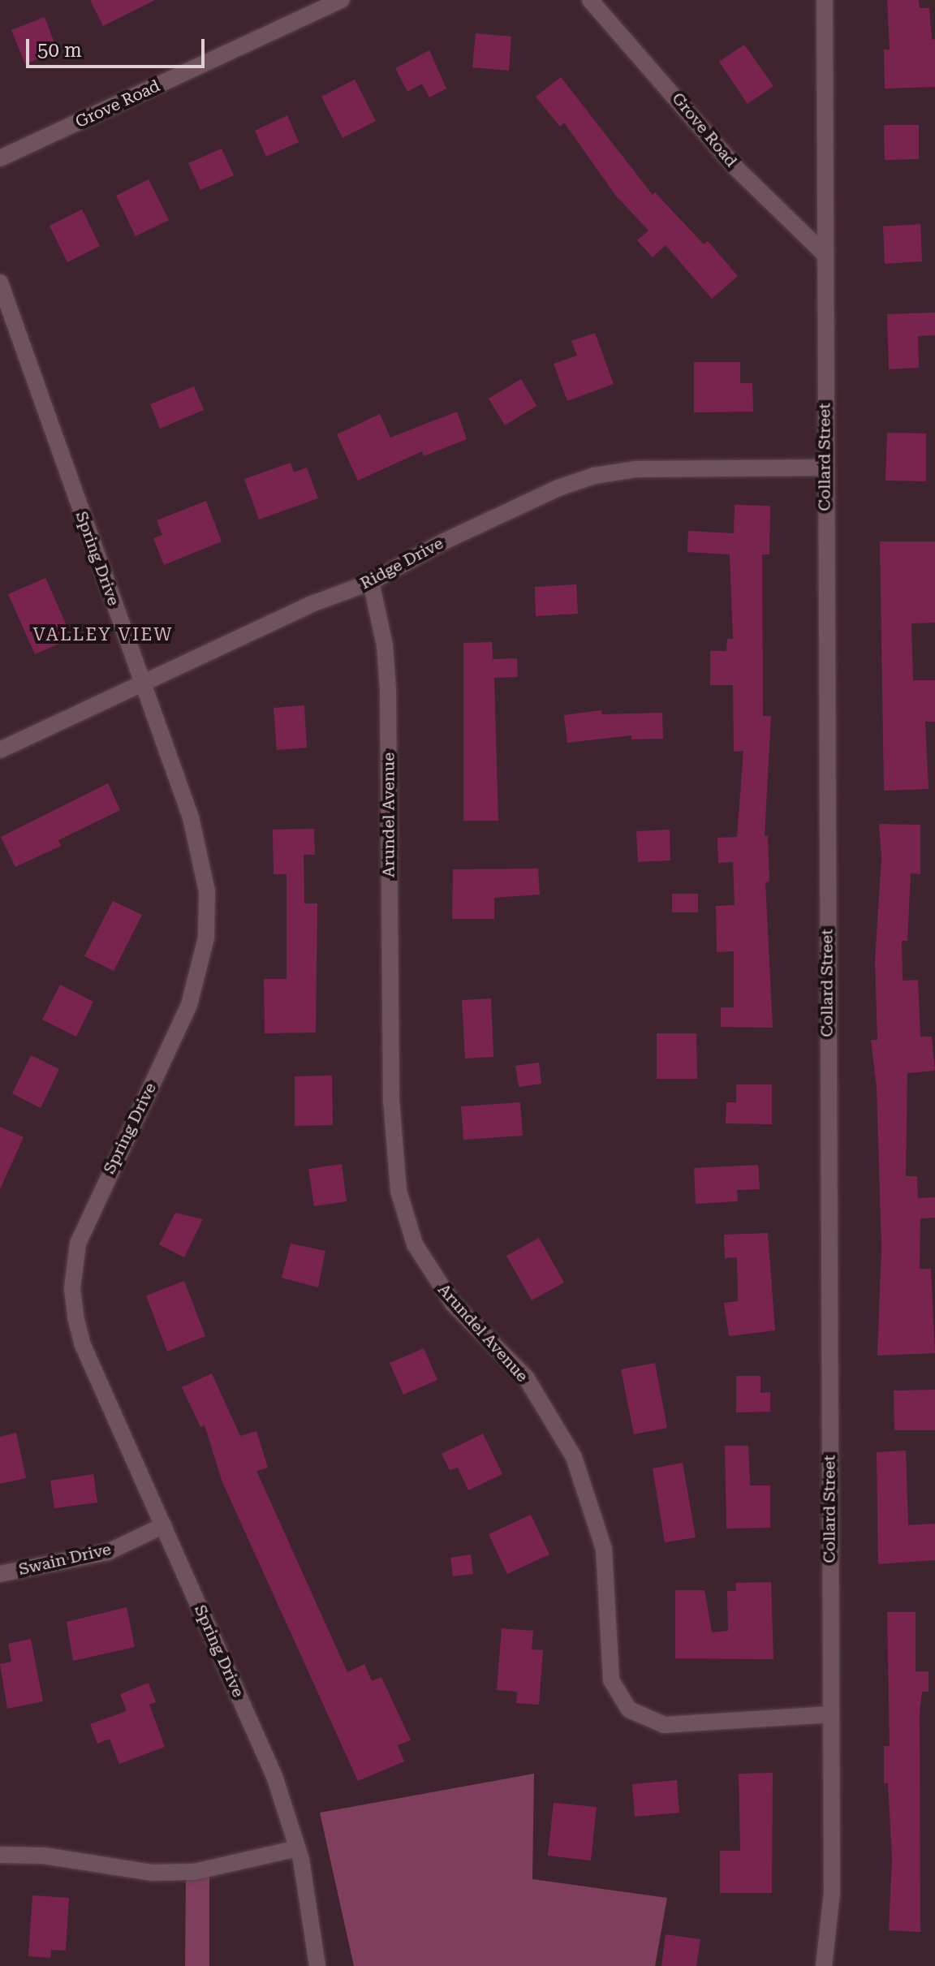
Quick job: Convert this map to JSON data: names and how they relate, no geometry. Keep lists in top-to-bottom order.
{
  "streets": {
    "street": [
      "Grove Road",
      "Collard Street",
      "Spring Drive",
      "Ridge Drive",
      "Arundel Avenue",
      "Swain Drive"
    ]
  },
  "crossings": [
    ["Grove Road", "Collard Street"],
    ["Collard Street", "Ridge Drive"],
    ["Collard Street", "Arundel Avenue"],
    ["Spring Drive", "Ridge Drive"],
    ["Spring Drive", "Swain Drive"],
    ["Ridge Drive", "Arundel Avenue"]
  ],
  "districts": ["VALLEY VIEW"],
  "scale_bar": "50 m"
}
